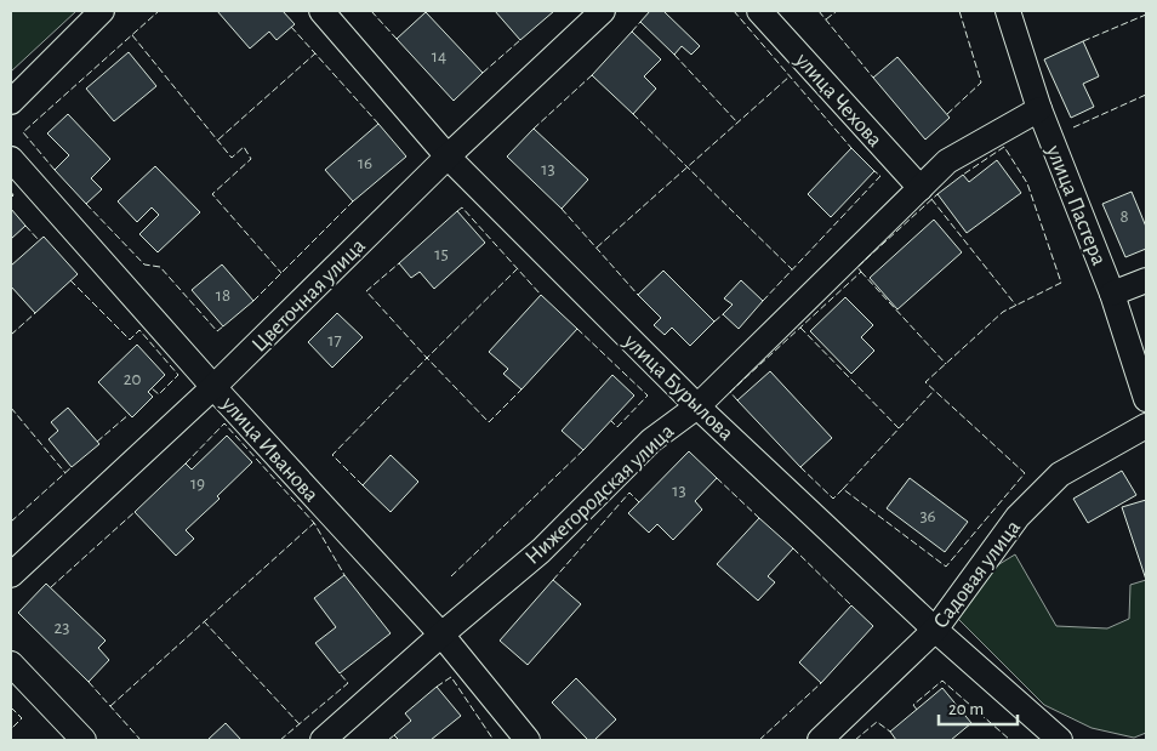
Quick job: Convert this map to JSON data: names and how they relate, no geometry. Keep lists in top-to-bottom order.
{
  "streets": {
    "street": [
      "улица Чехова",
      "улица Пастера",
      "Цветочная улица",
      "улица Бурылова",
      "улица Иванова",
      "Нижегородская улица",
      "Садовая улица"
    ]
  },
  "crossings": [
    ["улица Чехова", "Нижегородская улица"],
    ["улица Пастера", "Нижегородская улица"],
    ["Цветочная улица", "улица Бурылова"],
    ["Цветочная улица", "улица Иванова"],
    ["улица Бурылова", "Нижегородская улица"],
    ["улица Бурылова", "Садовая улица"],
    ["улица Иванова", "Нижегородская улица"]
  ],
  "house_numbers": [
    "14",
    "16",
    "13",
    "8",
    "15",
    "18",
    "17",
    "20",
    "19",
    "13",
    "36",
    "23"
  ],
  "scale_bar": "20 m"
}
